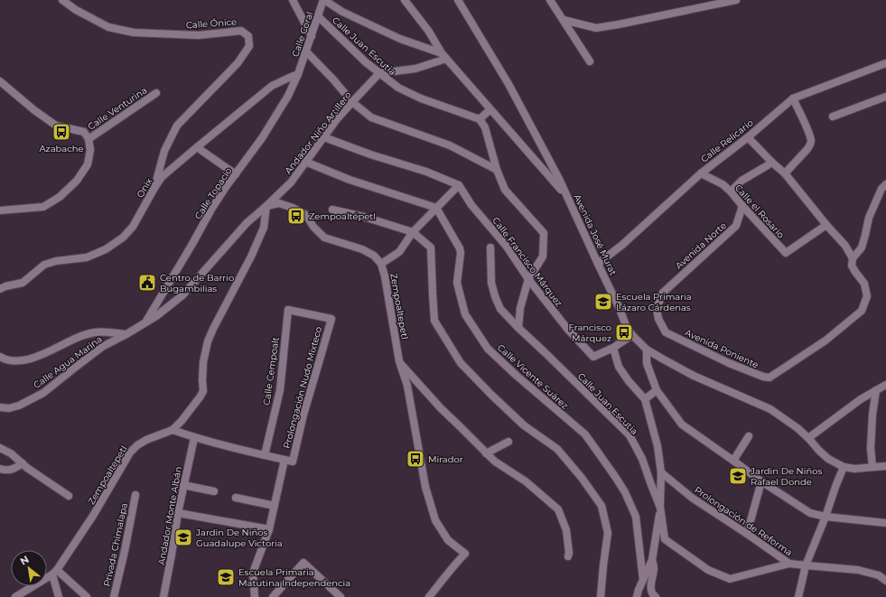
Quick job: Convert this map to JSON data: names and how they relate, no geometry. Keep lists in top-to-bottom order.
{
  "streets": {
    "street": [
      "Calle Ónice",
      "Calle Coral",
      "Calle Juan Escutia",
      "Calle Venturina",
      "Andador Niño Artillero",
      "Calle Relicario",
      "Onix",
      "Calle Topacio",
      "Calle el Rosario",
      "Avenida José Murat",
      "Avenida Norte",
      "Calle Francisco Márquez",
      "Zempoaltepetl",
      "Avenida Poniente",
      "Calle Agua Marina",
      "Calle Cempoalt",
      "Calle Vicente Suárez",
      "Prolongación Nudo Mixteco",
      "Andador Monte Albán",
      "Prolongación de Reforma",
      "Privada Chimalapa"
    ]
  },
  "crossings": [
    ["Calle Ónice", "Onix"],
    ["Calle Coral", "Calle Juan Escutia"],
    ["Calle Coral", "Onix"],
    ["Calle Coral", "Calle Topacio"],
    ["Calle Juan Escutia", "Andador Niño Artillero"],
    ["Andador Niño Artillero", "Calle Topacio"],
    ["Andador Niño Artillero", "Zempoaltepetl"],
    ["Andador Niño Artillero", "Calle Agua Marina"],
    ["Calle Relicario", "Calle el Rosario"],
    ["Calle Relicario", "Avenida José Murat"],
    ["Calle Relicario", "Avenida Poniente"],
    ["Onix", "Calle Topacio"],
    ["Calle Topacio", "Calle Agua Marina"],
    ["Calle el Rosario", "Avenida Norte"],
    ["Calle el Rosario", "Avenida Poniente"],
    ["Avenida José Murat", "Calle Francisco Márquez"],
    ["Avenida Norte", "Avenida Poniente"],
    ["Calle Cempoalt", "Prolongación Nudo Mixteco"]
  ],
  "places": {
    "bus stop": [
      "Azabache",
      "Zempoaltépetl",
      "Francisco Márquez",
      "Mirador"
    ],
    "public building": ["Centro de Barrio Bugambilias"],
    "school or university": [
      "Escuela Primaria Lázaro Cárdenas",
      "Jardin De Niños Rafael Donde",
      "Jardin De Niños Guadalupe Victoria",
      "Escuela Primaria Matutina Independencia"
    ]
  },
  "north": "top left"
}
